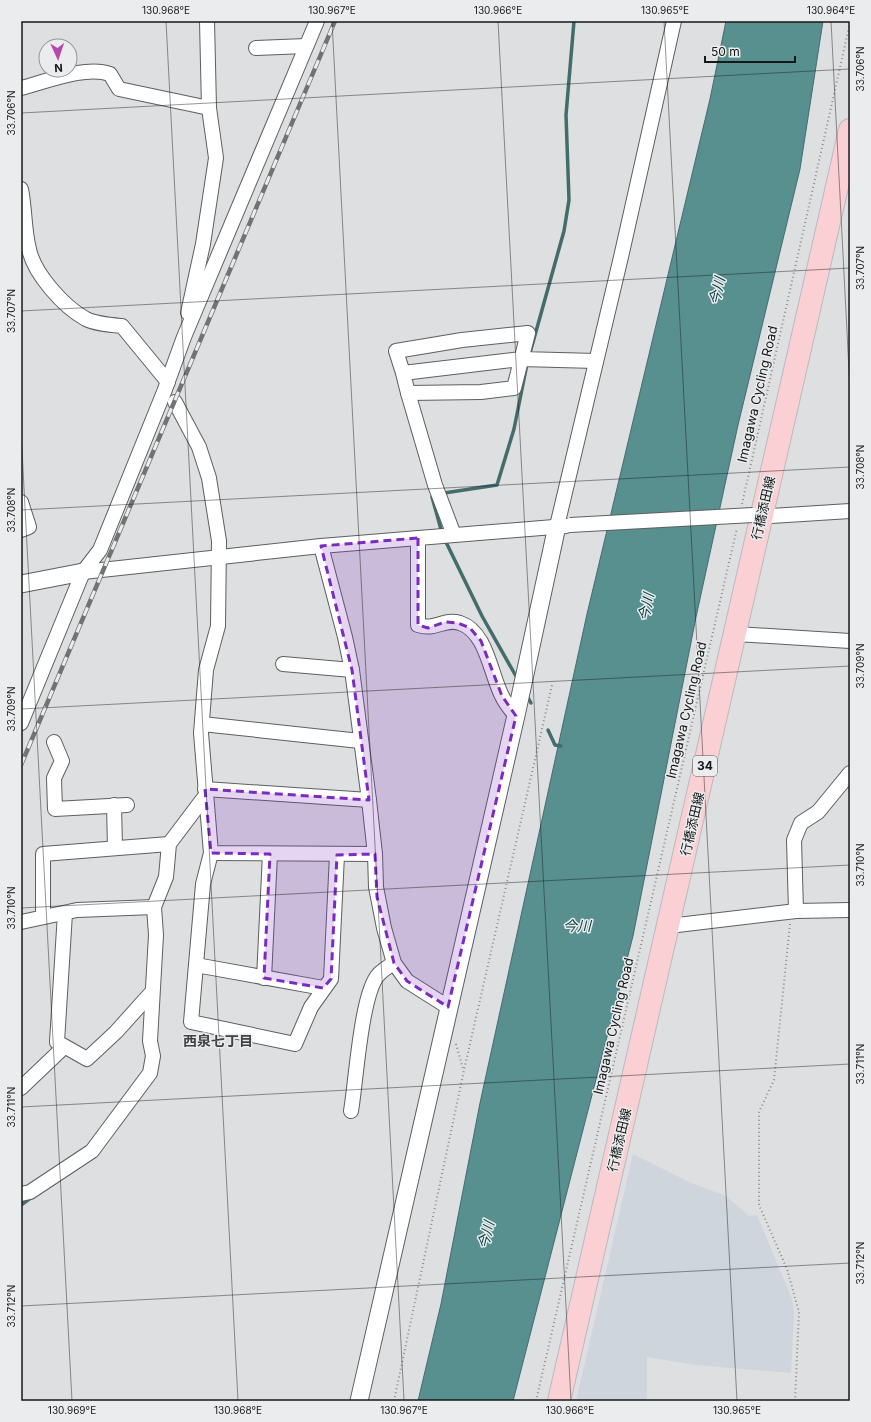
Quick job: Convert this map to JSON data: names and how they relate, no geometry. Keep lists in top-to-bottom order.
{
  "streets": {
    "main road": ["行橋添田線", "34"],
    "path": ["Imagawa Cycling Road"]
  },
  "districts": ["西泉七丁目"],
  "water": ["今川"],
  "scale_bar": "50 m",
  "north": "bottom",
  "coordinates": [
    "130.968°E",
    "130.967°E",
    "130.966°E",
    "130.965°E",
    "130.964°E",
    "33.706°N",
    "33.707°N",
    "33.708°N",
    "33.709°N",
    "33.710°N",
    "33.711°N",
    "33.712°N",
    "130.969°E"
  ]
}
